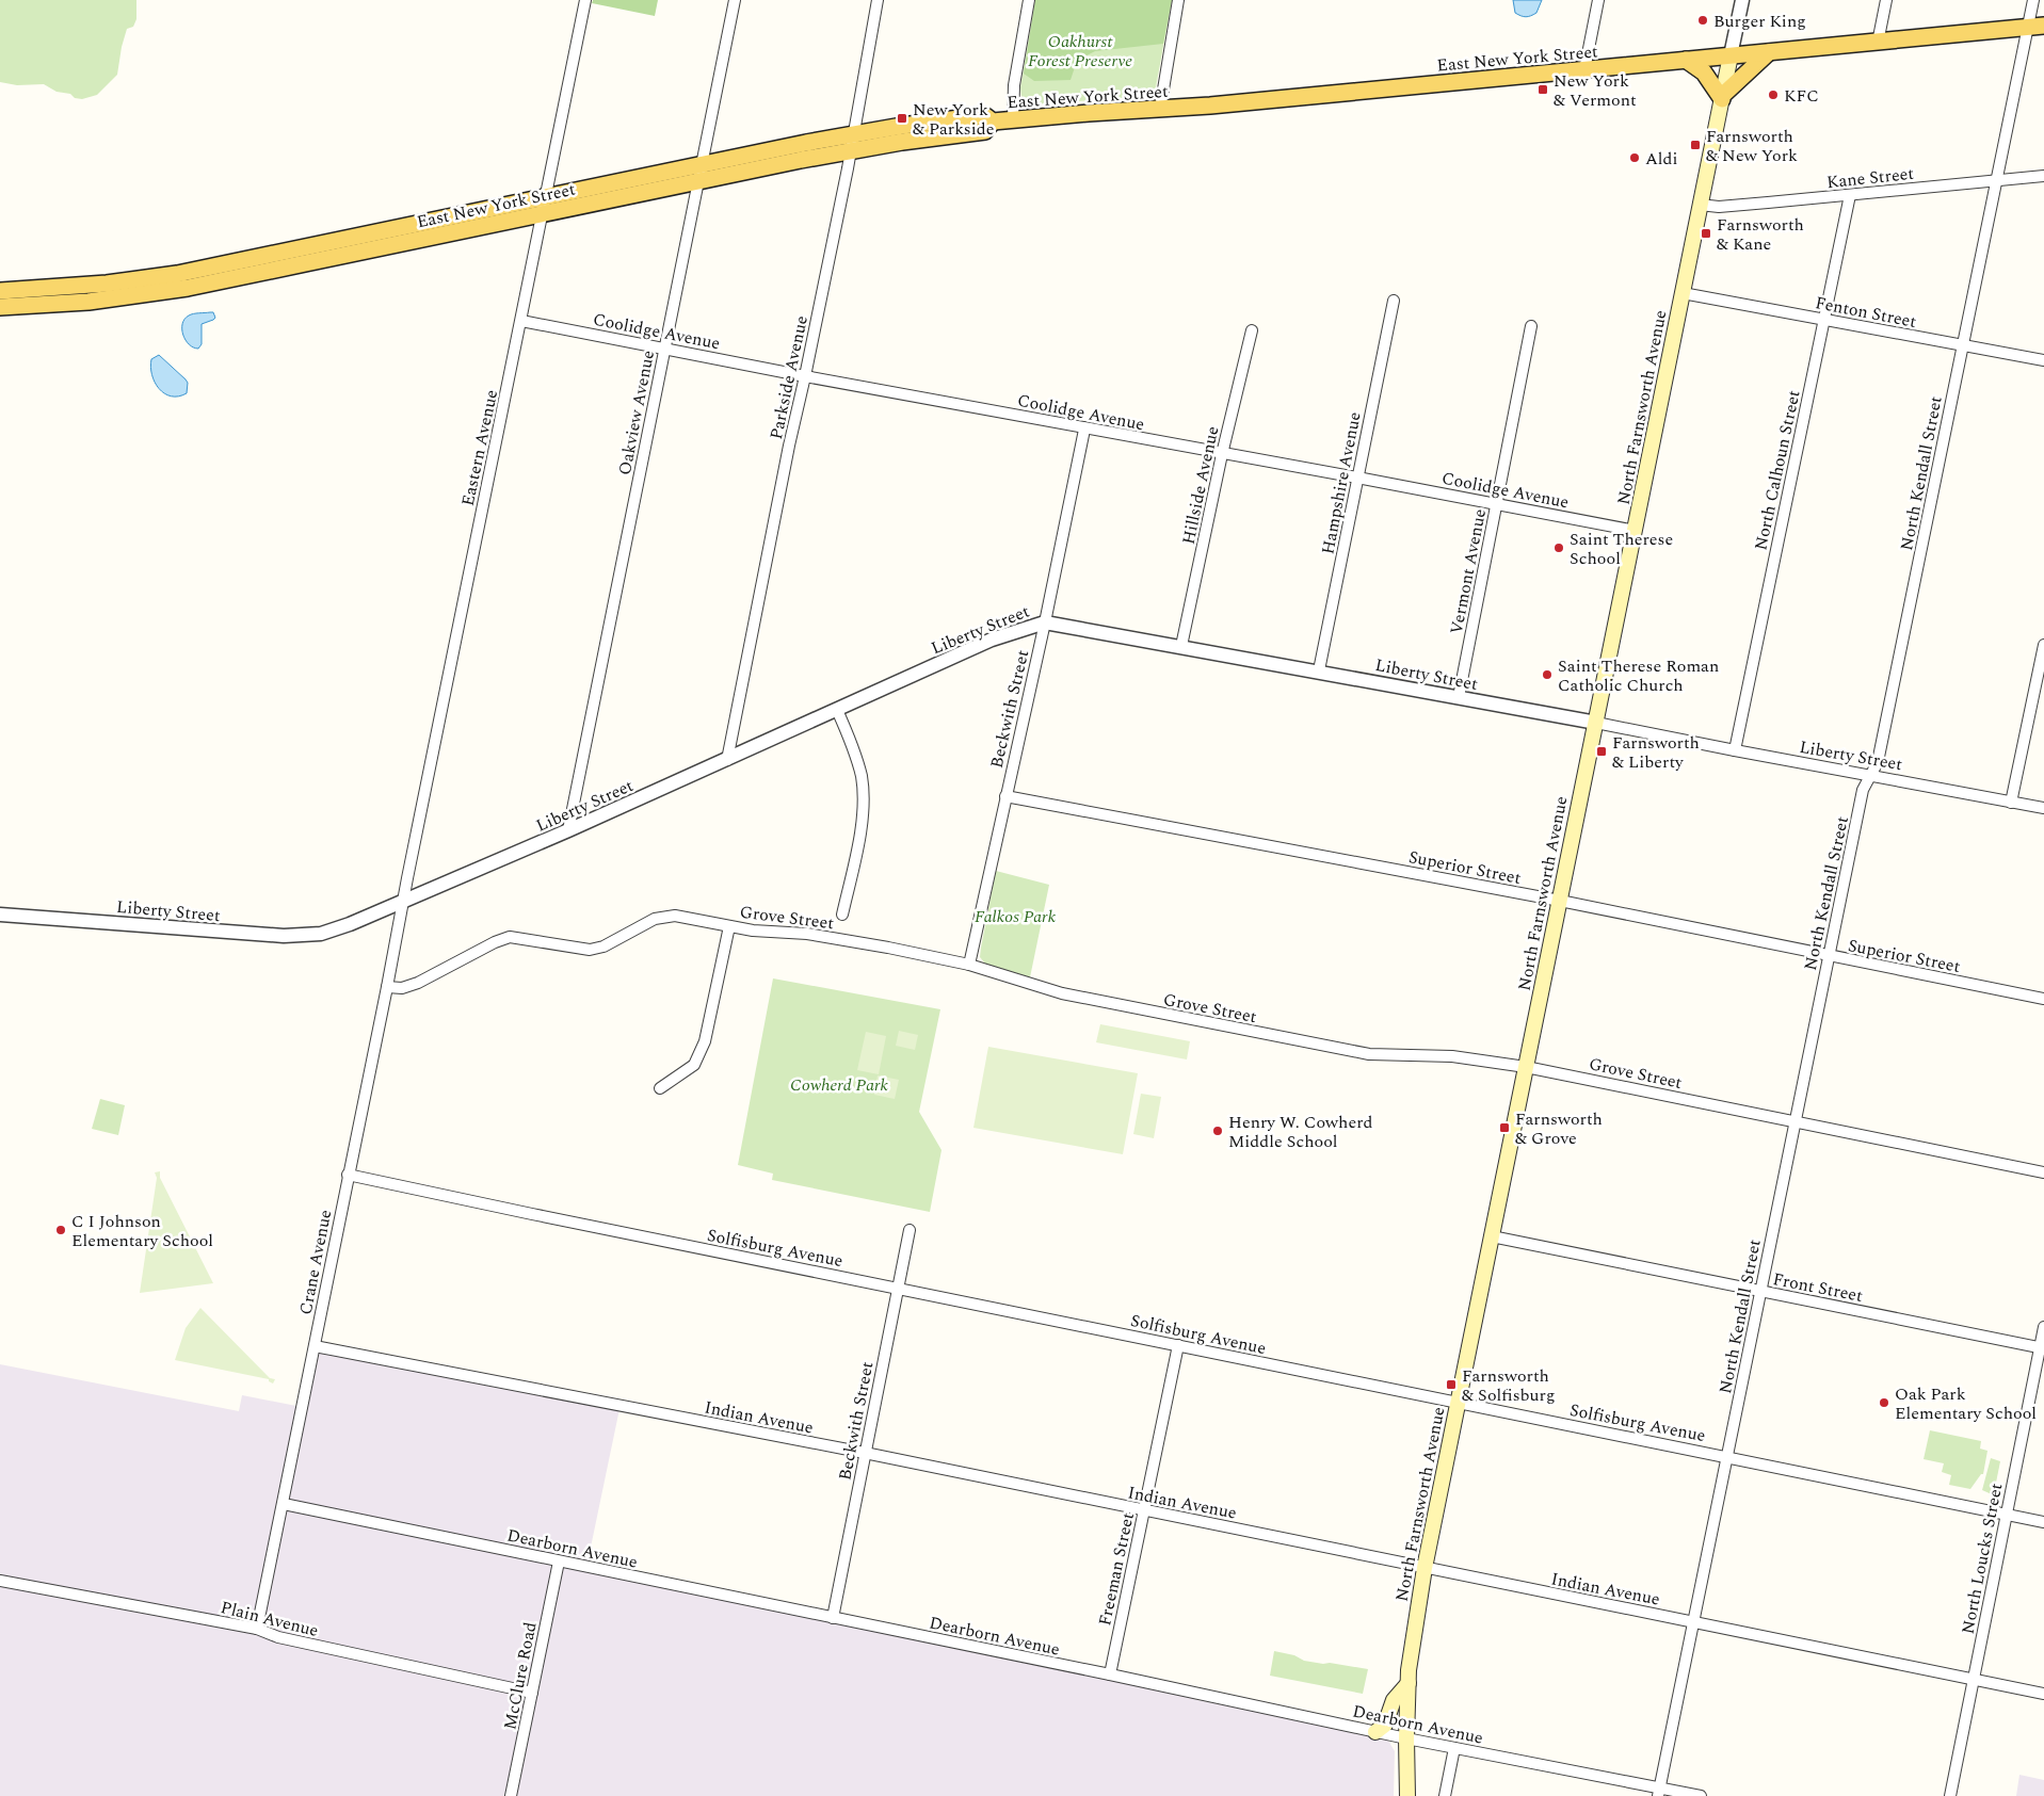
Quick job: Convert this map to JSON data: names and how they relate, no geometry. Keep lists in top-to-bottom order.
{
  "streets": {
    "main road": ["East New York Street", "North Farnsworth Avenue"],
    "street": [
      "Kane Street",
      "Fenton Street",
      "Coolidge Avenue",
      "Parkside Avenue",
      "Oakview Avenue",
      "Eastern Avenue",
      "North Calhoun Street",
      "North Kendall Street",
      "Hampshire Avenue",
      "Hillside Avenue",
      "Vermont Avenue",
      "Liberty Street",
      "Beckwith Street",
      "Superior Street",
      "Grove Street",
      "Solfisburg Avenue",
      "Crane Avenue",
      "Front Street",
      "Indian Avenue",
      "Dearborn Avenue",
      "North Loucks Street",
      "Freeman Street",
      "Plain Avenue",
      "McClure Road"
    ]
  },
  "crossings": [
    ["East New York Street", "Parkside Avenue"],
    ["East New York Street", "North Farnsworth Avenue"],
    ["East New York Street", "Oakview Avenue"],
    ["East New York Street", "Eastern Avenue"],
    ["East New York Street", "North Kendall Street"],
    ["Kane Street", "North Farnsworth Avenue"],
    ["Kane Street", "North Calhoun Street"],
    ["Kane Street", "North Kendall Street"],
    ["Fenton Street", "North Farnsworth Avenue"],
    ["Fenton Street", "North Calhoun Street"],
    ["Fenton Street", "North Kendall Street"],
    ["Coolidge Avenue", "Parkside Avenue"],
    ["Coolidge Avenue", "North Farnsworth Avenue"],
    ["Coolidge Avenue", "Oakview Avenue"],
    ["Coolidge Avenue", "Eastern Avenue"],
    ["Coolidge Avenue", "Hampshire Avenue"],
    ["Coolidge Avenue", "Hillside Avenue"],
    ["Coolidge Avenue", "Vermont Avenue"],
    ["Coolidge Avenue", "Beckwith Street"],
    ["Parkside Avenue", "Liberty Street"],
    ["North Farnsworth Avenue", "Liberty Street"],
    ["North Farnsworth Avenue", "Superior Street"],
    ["North Farnsworth Avenue", "Grove Street"],
    ["North Farnsworth Avenue", "Solfisburg Avenue"],
    ["North Farnsworth Avenue", "Front Street"],
    ["North Farnsworth Avenue", "Indian Avenue"],
    ["North Farnsworth Avenue", "Dearborn Avenue"],
    ["Oakview Avenue", "Liberty Street"],
    ["Eastern Avenue", "Liberty Street"],
    ["Eastern Avenue", "Crane Avenue"],
    ["North Calhoun Street", "Liberty Street"],
    ["North Kendall Street", "Liberty Street"],
    ["North Kendall Street", "Superior Street"],
    ["North Kendall Street", "Grove Street"],
    ["North Kendall Street", "Solfisburg Avenue"],
    ["North Kendall Street", "Front Street"],
    ["North Kendall Street", "Indian Avenue"],
    ["North Kendall Street", "Dearborn Avenue"],
    ["Hampshire Avenue", "Liberty Street"],
    ["Hillside Avenue", "Liberty Street"],
    ["Vermont Avenue", "Liberty Street"],
    ["Liberty Street", "Beckwith Street"],
    ["Liberty Street", "Crane Avenue"],
    ["Beckwith Street", "Superior Street"],
    ["Beckwith Street", "Grove Street"],
    ["Beckwith Street", "Solfisburg Avenue"],
    ["Beckwith Street", "Indian Avenue"],
    ["Beckwith Street", "Dearborn Avenue"],
    ["Grove Street", "Crane Avenue"],
    ["Solfisburg Avenue", "Crane Avenue"],
    ["Solfisburg Avenue", "North Loucks Street"],
    ["Solfisburg Avenue", "Freeman Street"],
    ["Crane Avenue", "Indian Avenue"],
    ["Crane Avenue", "Dearborn Avenue"],
    ["Crane Avenue", "Plain Avenue"],
    ["Front Street", "North Loucks Street"],
    ["Indian Avenue", "North Loucks Street"],
    ["Indian Avenue", "Freeman Street"],
    ["Dearborn Avenue", "Freeman Street"],
    ["Dearborn Avenue", "McClure Road"],
    ["Plain Avenue", "McClure Road"]
  ],
  "parks": ["Oakhurst Forest Preserve", "Falkos Park", "Cowherd Park"],
  "places": {
    "other": [
      "Burger King",
      "KFC",
      "Aldi",
      "Saint Therese School",
      "Saint Therese Roman Catholic Church",
      "Henry W. Cowherd Middle School",
      "C I Johnson Elementary School",
      "Oak Park Elementary School"
    ],
    "transit": [
      "New York & Vermont",
      "New York & Parkside",
      "Farnsworth & New York",
      "Farnsworth & Kane",
      "Farnsworth & Liberty",
      "Farnsworth & Grove",
      "Farnsworth & Solfisburg"
    ]
  }
}
